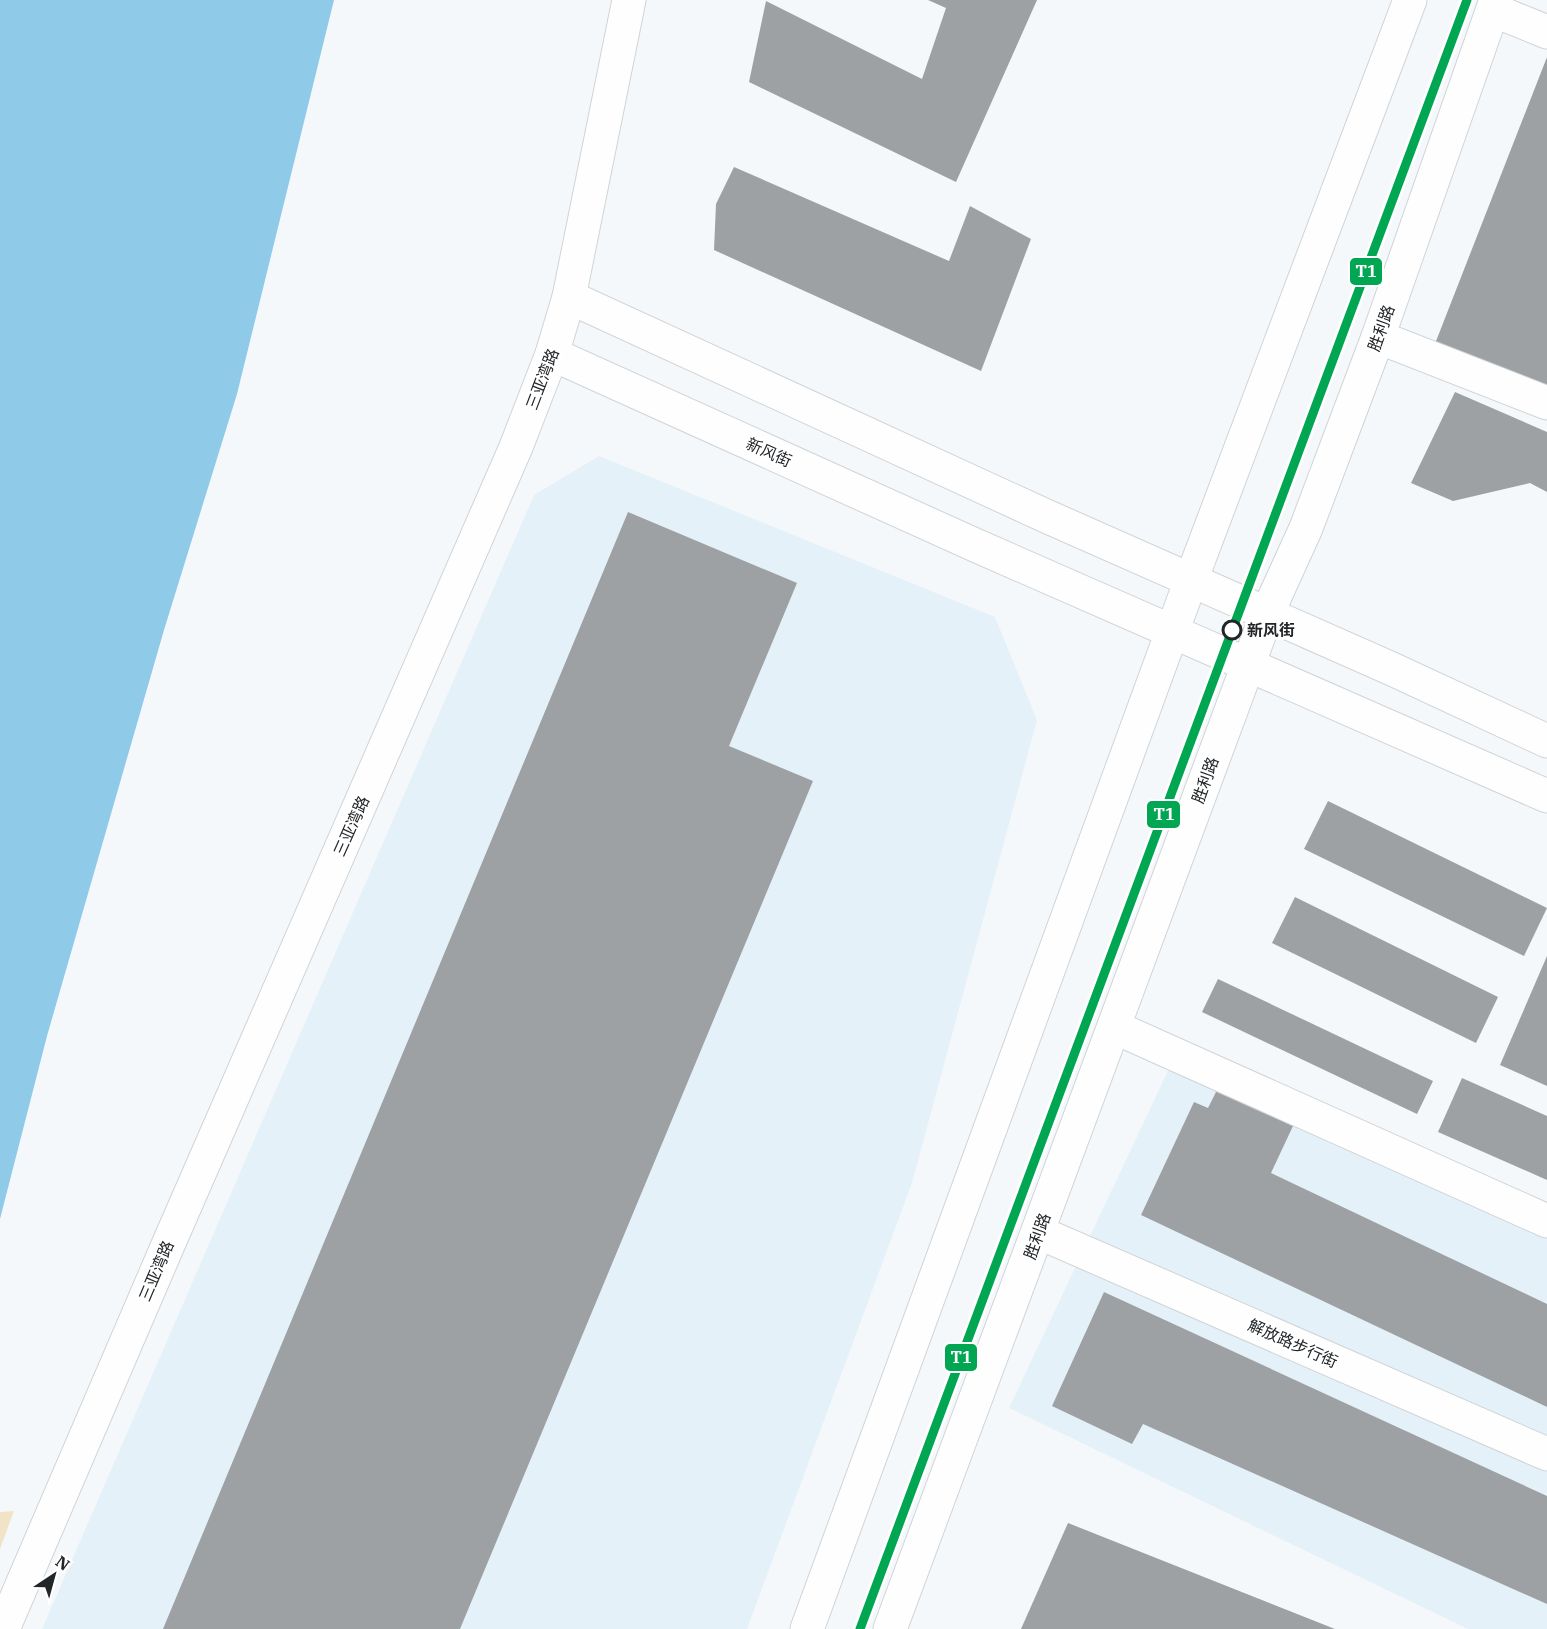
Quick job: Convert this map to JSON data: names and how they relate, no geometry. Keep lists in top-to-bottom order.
{
  "streets": {
    "main road": [
      "胜利路",
      "三亚湾路",
      "新风街",
      "解放路步行街"
    ]
  },
  "crossings": [
    ["胜利路", "新风街"],
    ["胜利路", "解放路步行街"],
    ["三亚湾路", "新风街"]
  ],
  "places": ["新风街"],
  "lines": ["transit line T1"],
  "north": "top right"
}
